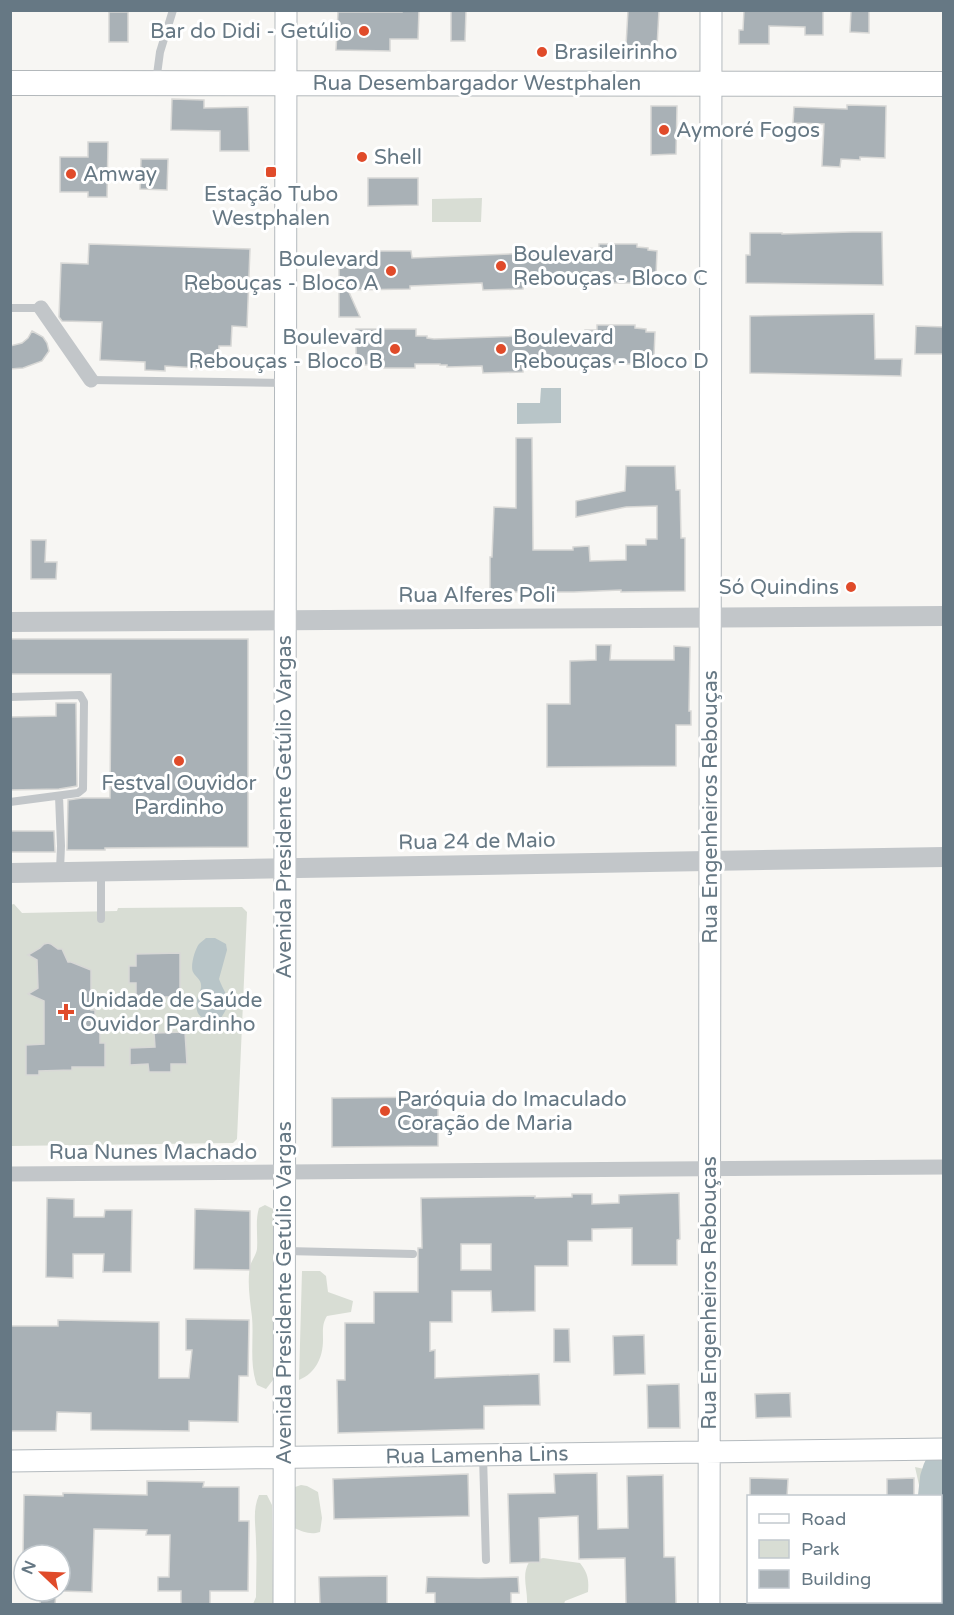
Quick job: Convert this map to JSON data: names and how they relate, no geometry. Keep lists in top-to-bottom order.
{
  "streets": {
    "main road": [
      "Rua Desembargador Westphalen",
      "Avenida Presidente Getúlio Vargas",
      "Rua Engenheiros Rebouças",
      "Rua Lamenha Lins"
    ],
    "street": ["Rua Alferes Poli", "Rua 24 de Maio", "Rua Nunes Machado"]
  },
  "crossings": [
    ["Rua Desembargador Westphalen", "Avenida Presidente Getúlio Vargas"],
    ["Rua Desembargador Westphalen", "Rua Engenheiros Rebouças"],
    ["Rua Alferes Poli", "Avenida Presidente Getúlio Vargas"],
    ["Rua Alferes Poli", "Rua Engenheiros Rebouças"],
    ["Avenida Presidente Getúlio Vargas", "Rua 24 de Maio"],
    ["Avenida Presidente Getúlio Vargas", "Rua Nunes Machado"],
    ["Avenida Presidente Getúlio Vargas", "Rua Lamenha Lins"],
    ["Rua Engenheiros Rebouças", "Rua 24 de Maio"],
    ["Rua Engenheiros Rebouças", "Rua Nunes Machado"],
    ["Rua Engenheiros Rebouças", "Rua Lamenha Lins"]
  ],
  "places": {
    "other": [
      "Bar do Didi - Getúlio",
      "Brasileirinho",
      "Aymoré Fogos",
      "Shell",
      "Amway",
      "Boulevard Rebouças - Bloco C",
      "Boulevard Rebouças - Bloco A",
      "Boulevard Rebouças - Bloco B",
      "Boulevard Rebouças - Bloco D",
      "Só Quindins",
      "Festval Ouvidor Pardinho",
      "Paróquia do Imaculado Coração de Maria"
    ],
    "transit": ["Estação Tubo Westphalen"],
    "health": ["Unidade de Saúde Ouvidor Pardinho"]
  },
  "legend": ["Road", "Park", "Building"],
  "north": "top left"
}
